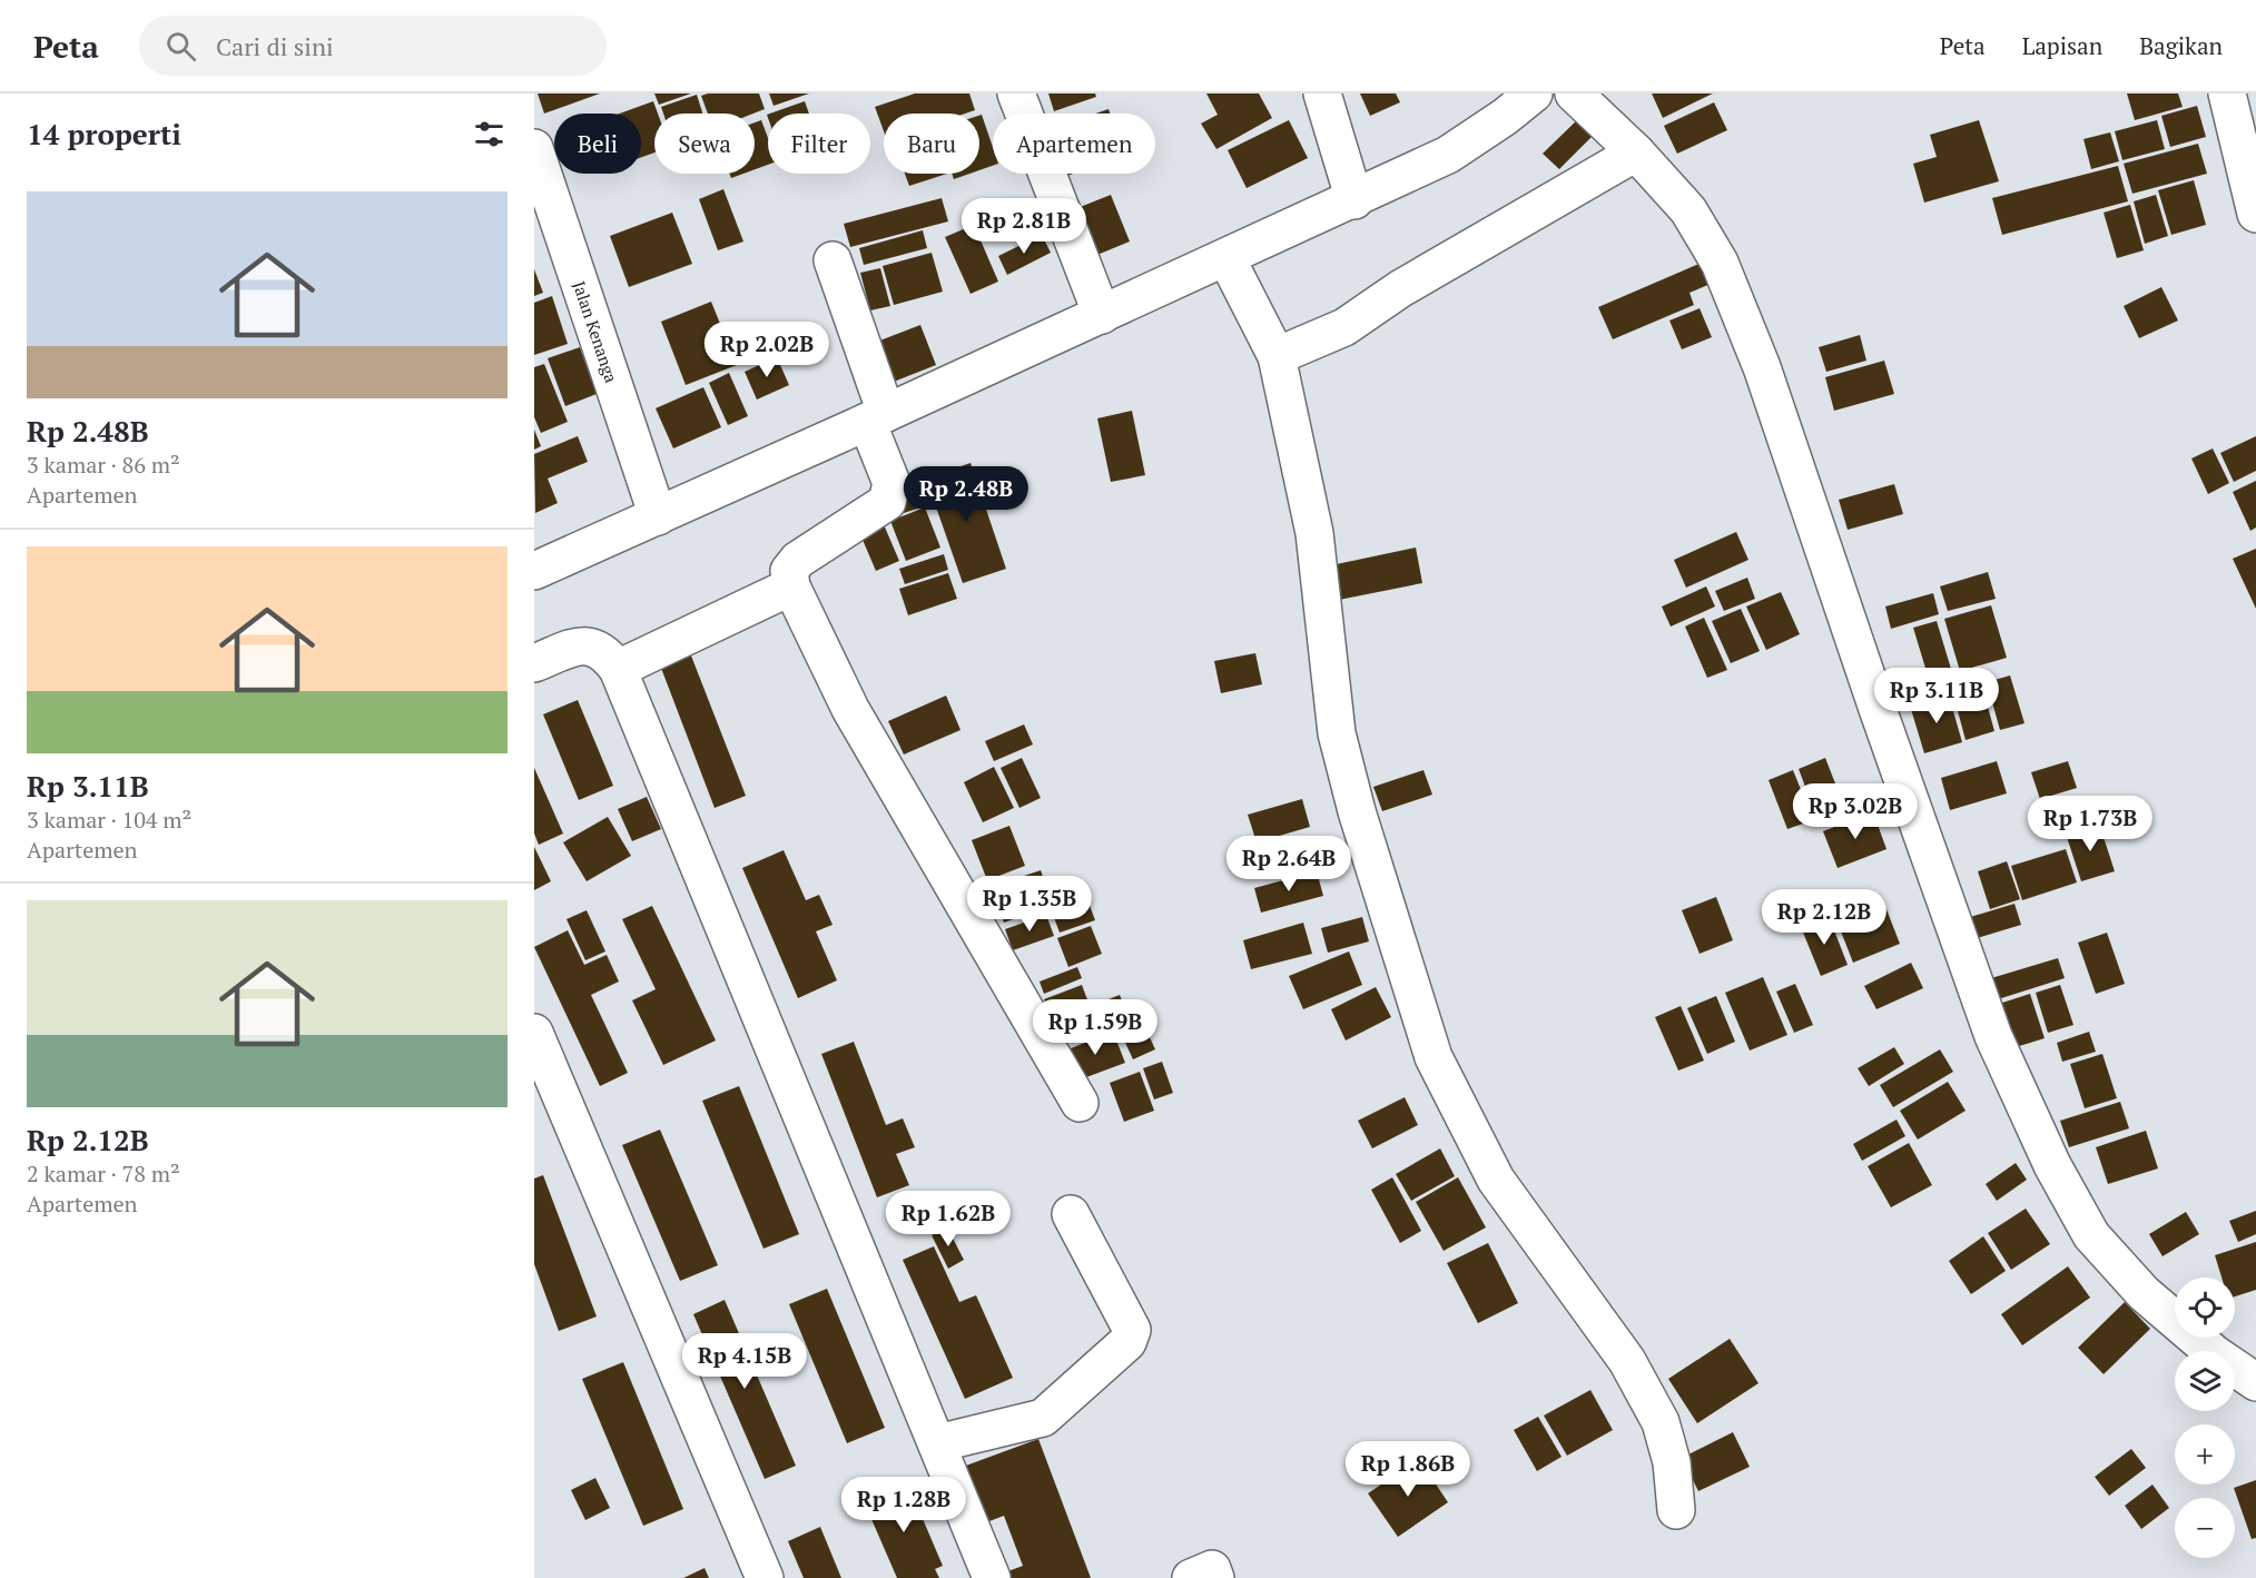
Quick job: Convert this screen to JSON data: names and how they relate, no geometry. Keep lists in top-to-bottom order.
{
  "streets": {
    "street": ["Jalan Kenanga"]
  },
  "page": {
    "header": "Peta",
    "search": "Cari di sini",
    "nav": ["Peta", "Lapisan", "Bagikan"],
    "heading": "14 properti",
    "chip": [
      "Beli",
      "Sewa",
      "Filter",
      "Baru",
      "Apartemen"
    ],
    "list": [
      {
        "name": "Rp 2.48B",
        "note": "3 kamar · 86 m² · Apartemen"
      },
      {
        "name": "Rp 3.11B",
        "note": "3 kamar · 104 m² · Apartemen"
      },
      {
        "name": "Rp 2.12B",
        "note": "2 kamar · 78 m² · Apartemen"
      }
    ],
    "price": [
      "Rp 2.81B",
      "Rp 2.02B",
      "Rp 2.48B",
      "Rp 3.11B",
      "Rp 3.02B",
      "Rp 1.73B",
      "Rp 2.64B",
      "Rp 1.35B",
      "Rp 2.12B",
      "Rp 1.59B",
      "Rp 1.62B",
      "Rp 4.15B",
      "Rp 1.86B",
      "Rp 1.28B"
    ],
    "map_buttons": ["+", "−"]
  }
}
